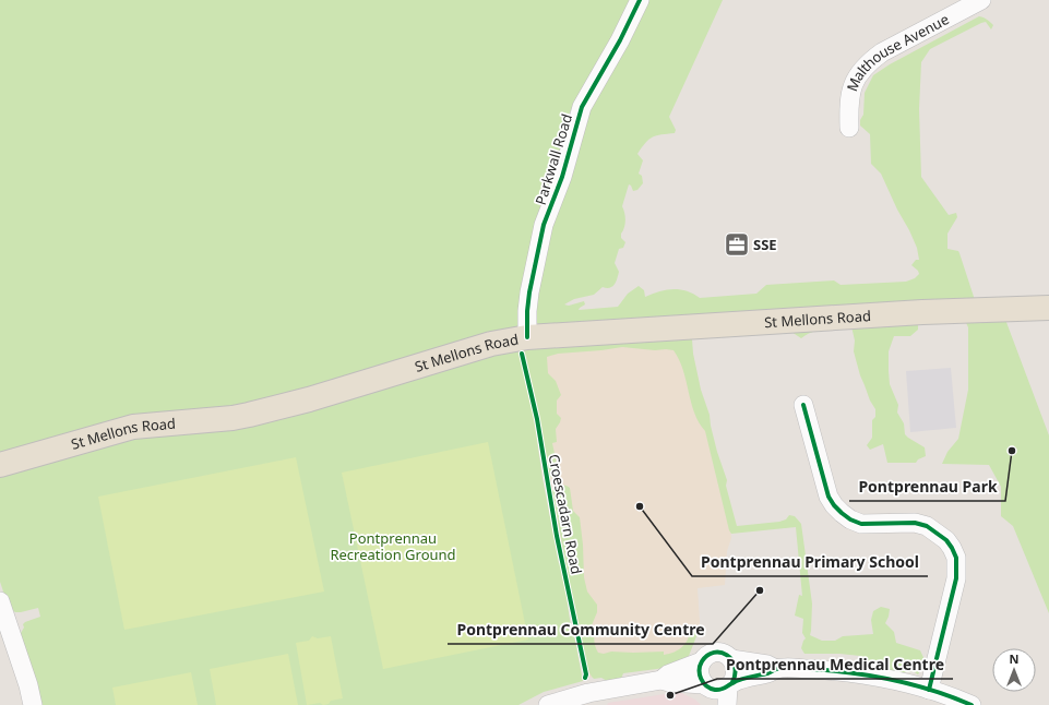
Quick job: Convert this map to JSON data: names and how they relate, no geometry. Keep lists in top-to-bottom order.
{
  "streets": {
    "main road": ["St Mellons Road"],
    "street": ["Malthouse Avenue", "Parkwall Road"],
    "cycle path": ["Croescadarn Road"]
  },
  "crossings": [
    ["Parkwall Road", "St Mellons Road"]
  ],
  "parks": ["Pontprennau Recreation Ground"],
  "places": {
    "office": ["SSE"],
    "other": [
      "Pontprennau Park",
      "Pontprennau Primary School",
      "Pontprennau Community Centre",
      "Pontprennau Medical Centre"
    ]
  },
  "north": "top"
}
